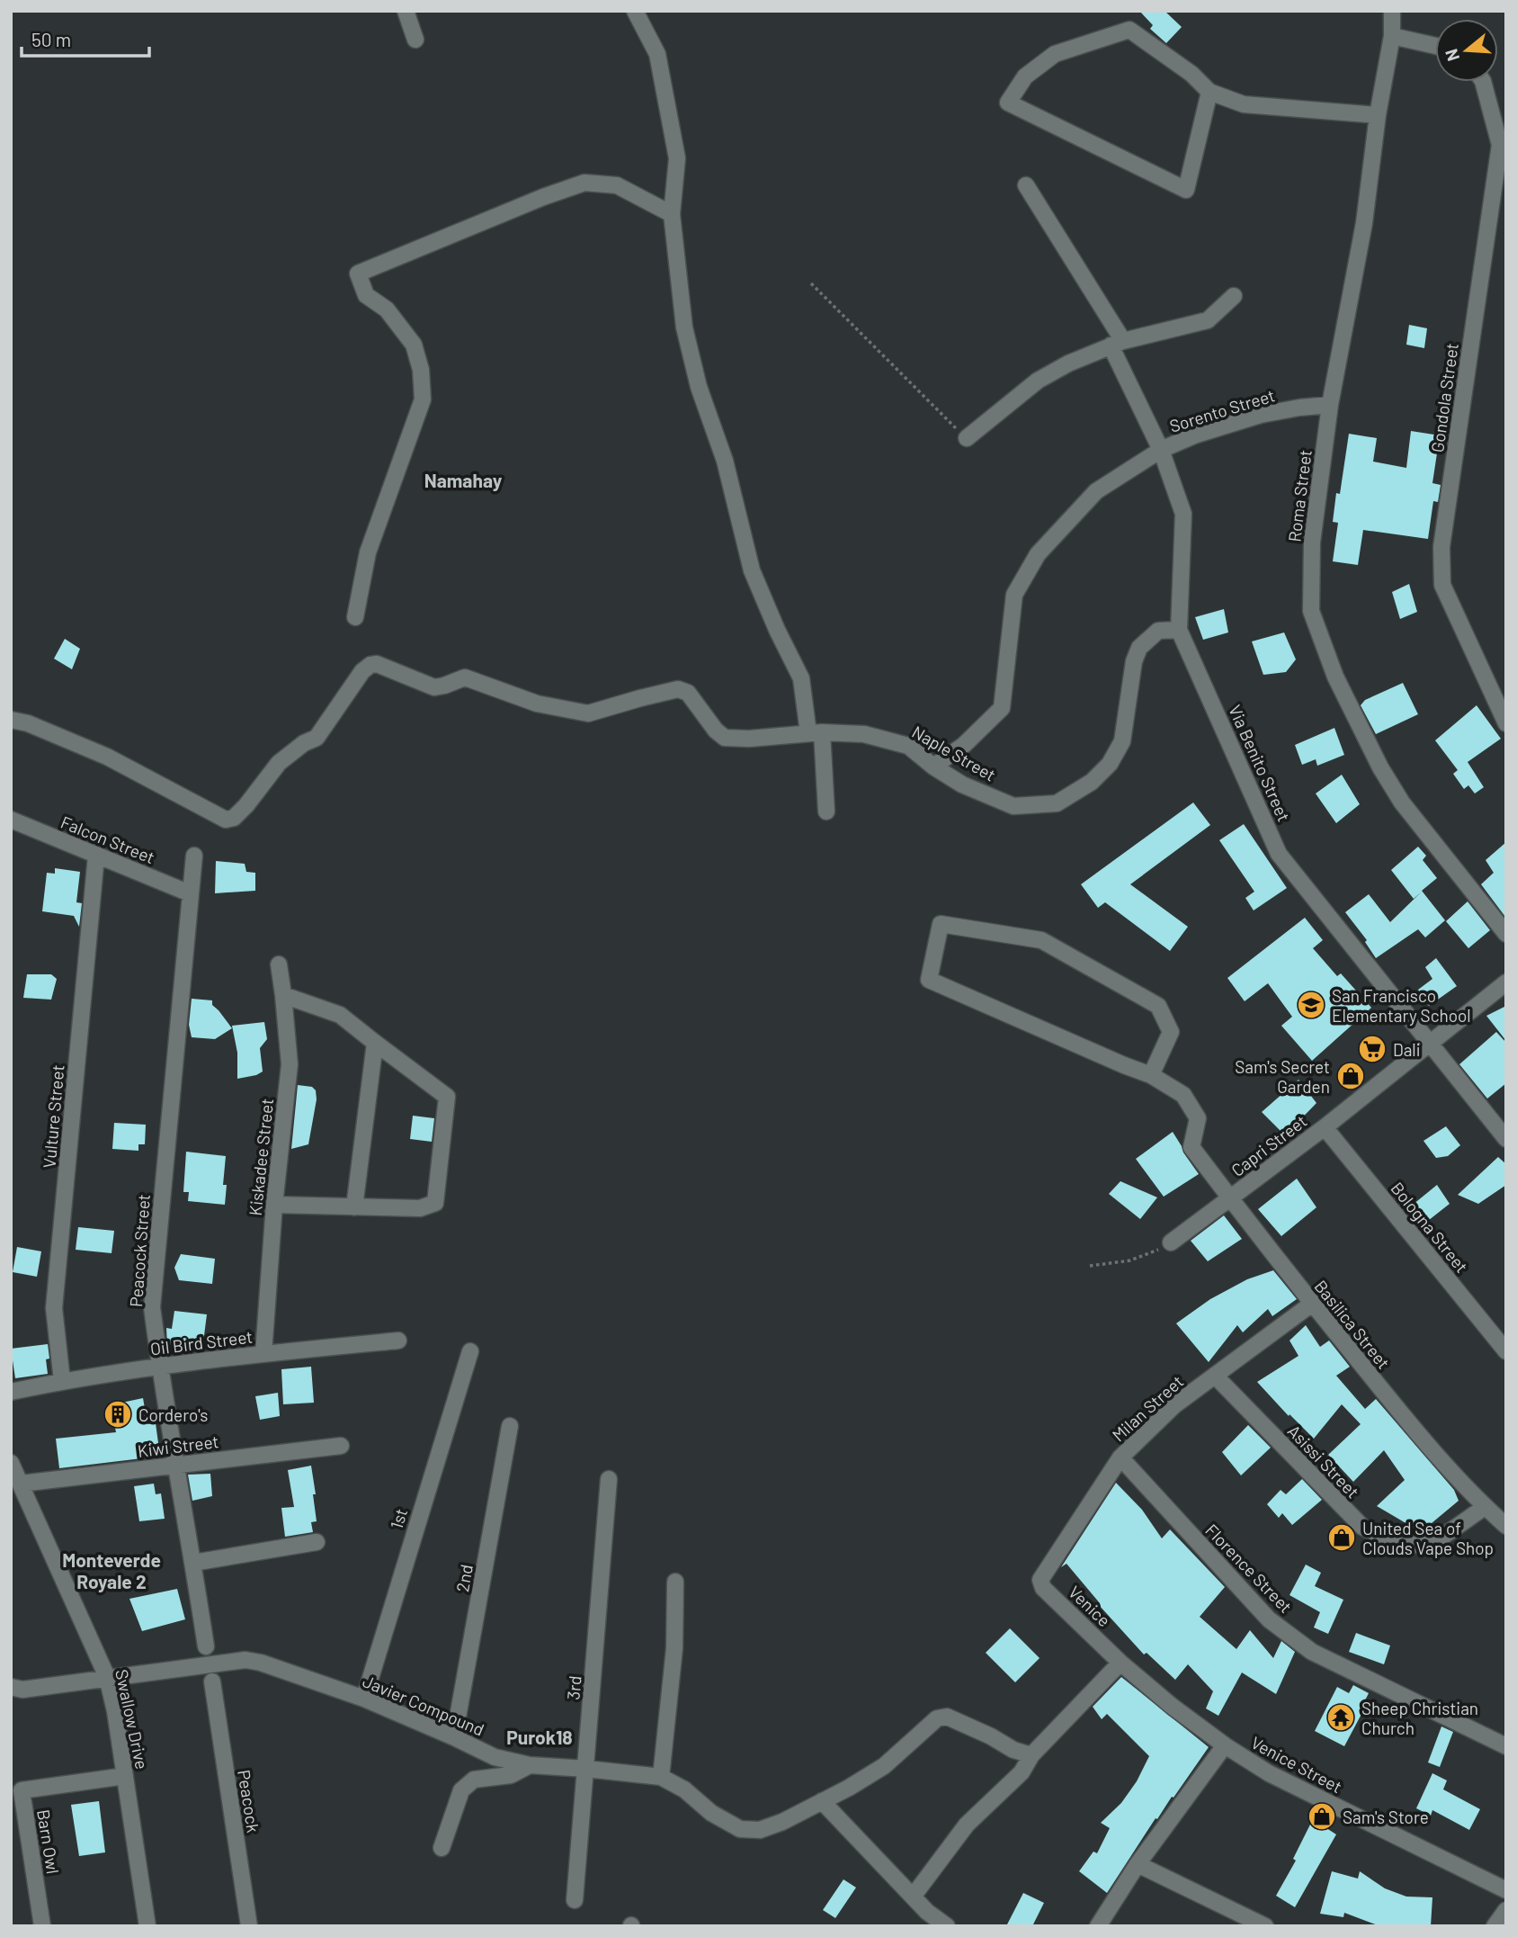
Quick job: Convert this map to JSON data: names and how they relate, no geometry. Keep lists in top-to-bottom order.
{
  "streets": {
    "street": [
      "Gondola Street",
      "Sorento Street",
      "Roma Street",
      "Naple Street",
      "Via Benito Street",
      "Falcon Street",
      "Vulture Street",
      "Capri Street",
      "Kiskadee Street",
      "Bologna Street",
      "Peacock Street",
      "Basilica Street",
      "Oil Bird Street",
      "Milan Street",
      "Kiwi Street",
      "Asissi Street",
      "1st",
      "Florence Street",
      "2nd",
      "Venice",
      "3rd",
      "Javier Compound",
      "Swallow Drive",
      "Venice Street",
      "Peacock",
      "Barn Owl"
    ]
  },
  "crossings": [
    ["Sorento Street", "Roma Street"],
    ["Sorento Street", "Naple Street"],
    ["Sorento Street", "Via Benito Street"],
    ["Naple Street", "Via Benito Street"],
    ["Via Benito Street", "Capri Street"],
    ["Falcon Street", "Vulture Street"],
    ["Falcon Street", "Peacock Street"],
    ["Vulture Street", "Oil Bird Street"],
    ["Capri Street", "Bologna Street"],
    ["Capri Street", "Basilica Street"],
    ["Kiskadee Street", "Oil Bird Street"],
    ["Peacock Street", "Oil Bird Street"],
    ["Peacock Street", "Kiwi Street"],
    ["Basilica Street", "Milan Street"],
    ["Basilica Street", "Asissi Street"],
    ["Milan Street", "Asissi Street"],
    ["Milan Street", "Florence Street"],
    ["Milan Street", "Venice"],
    ["Kiwi Street", "Swallow Drive"],
    ["1st", "Javier Compound"],
    ["2nd", "Javier Compound"],
    ["Venice", "Venice Street"],
    ["3rd", "Javier Compound"],
    ["Javier Compound", "Swallow Drive"],
    ["Swallow Drive", "Barn Owl"]
  ],
  "districts": ["Namahay", "Monteverde Royale 2", "Purok18"],
  "places": {
    "school or university": ["San Francisco Elementary School"],
    "supermarket": ["Dali"],
    "shop": ["Sam's Secret Garden", "United Sea of Clouds Vape Shop", "Sam's Store"],
    "building": ["Cordero's"],
    "temple": ["Sheep Christian Church"]
  },
  "scale_bar": "50 m",
  "north": "left"
}
